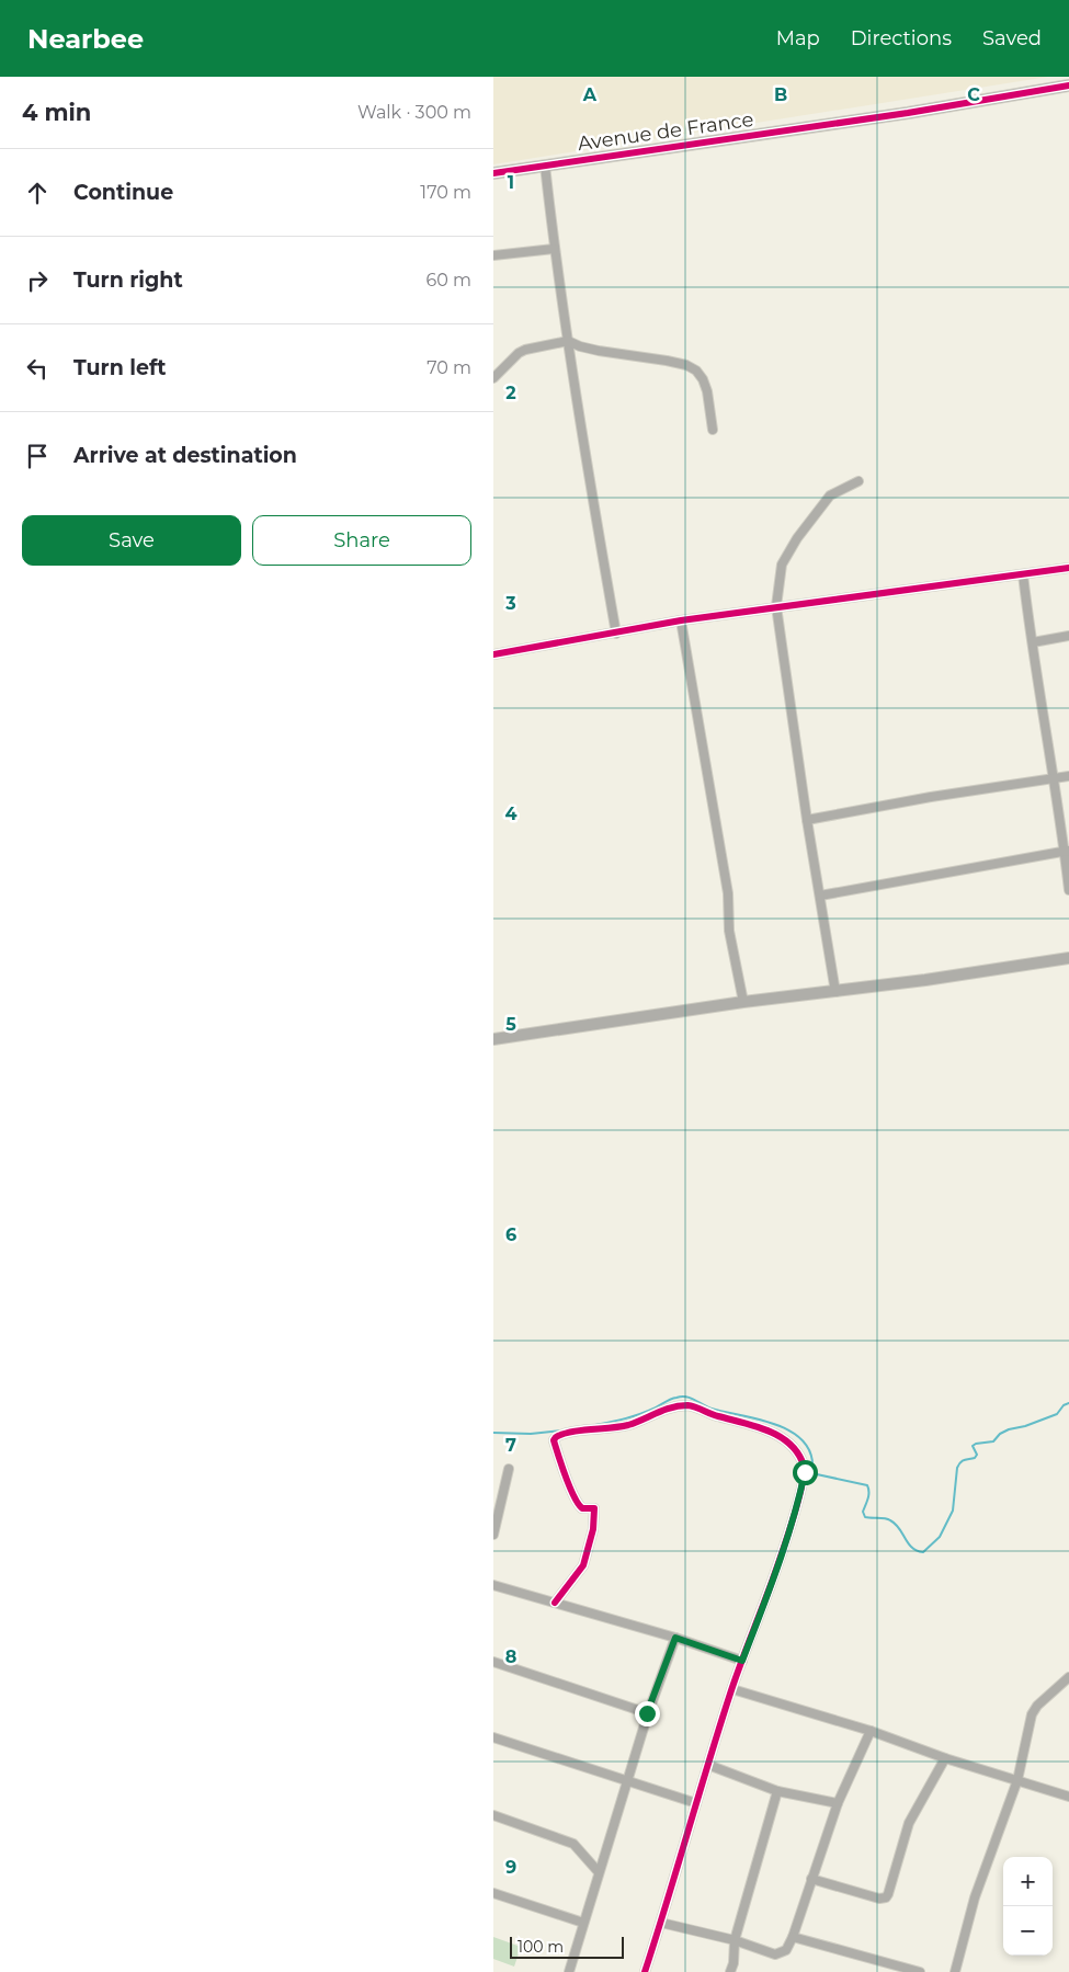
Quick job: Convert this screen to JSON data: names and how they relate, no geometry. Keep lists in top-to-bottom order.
{
  "streets": {
    "street": ["Avenue de France"]
  },
  "scale_bar": "100 m",
  "page": {
    "header": "Nearbee",
    "nav": ["Map", "Directions", "Saved"],
    "heading": ["4 min", "Walk · 300 m"],
    "list": [
      ["Continue", "170 m"],
      ["Turn right", "60 m"],
      ["Turn left", "70 m"],
      "Arrive at destination"
    ],
    "buttons": ["Save", "Share"],
    "map_buttons": ["+", "−"],
    "scale": "100 m"
  },
  "grid": {
    "columns": ["A", "B", "C"],
    "rows": [
      "1",
      "2",
      "3",
      "4",
      "5",
      "6",
      "7",
      "8",
      "9"
    ]
  }
}
